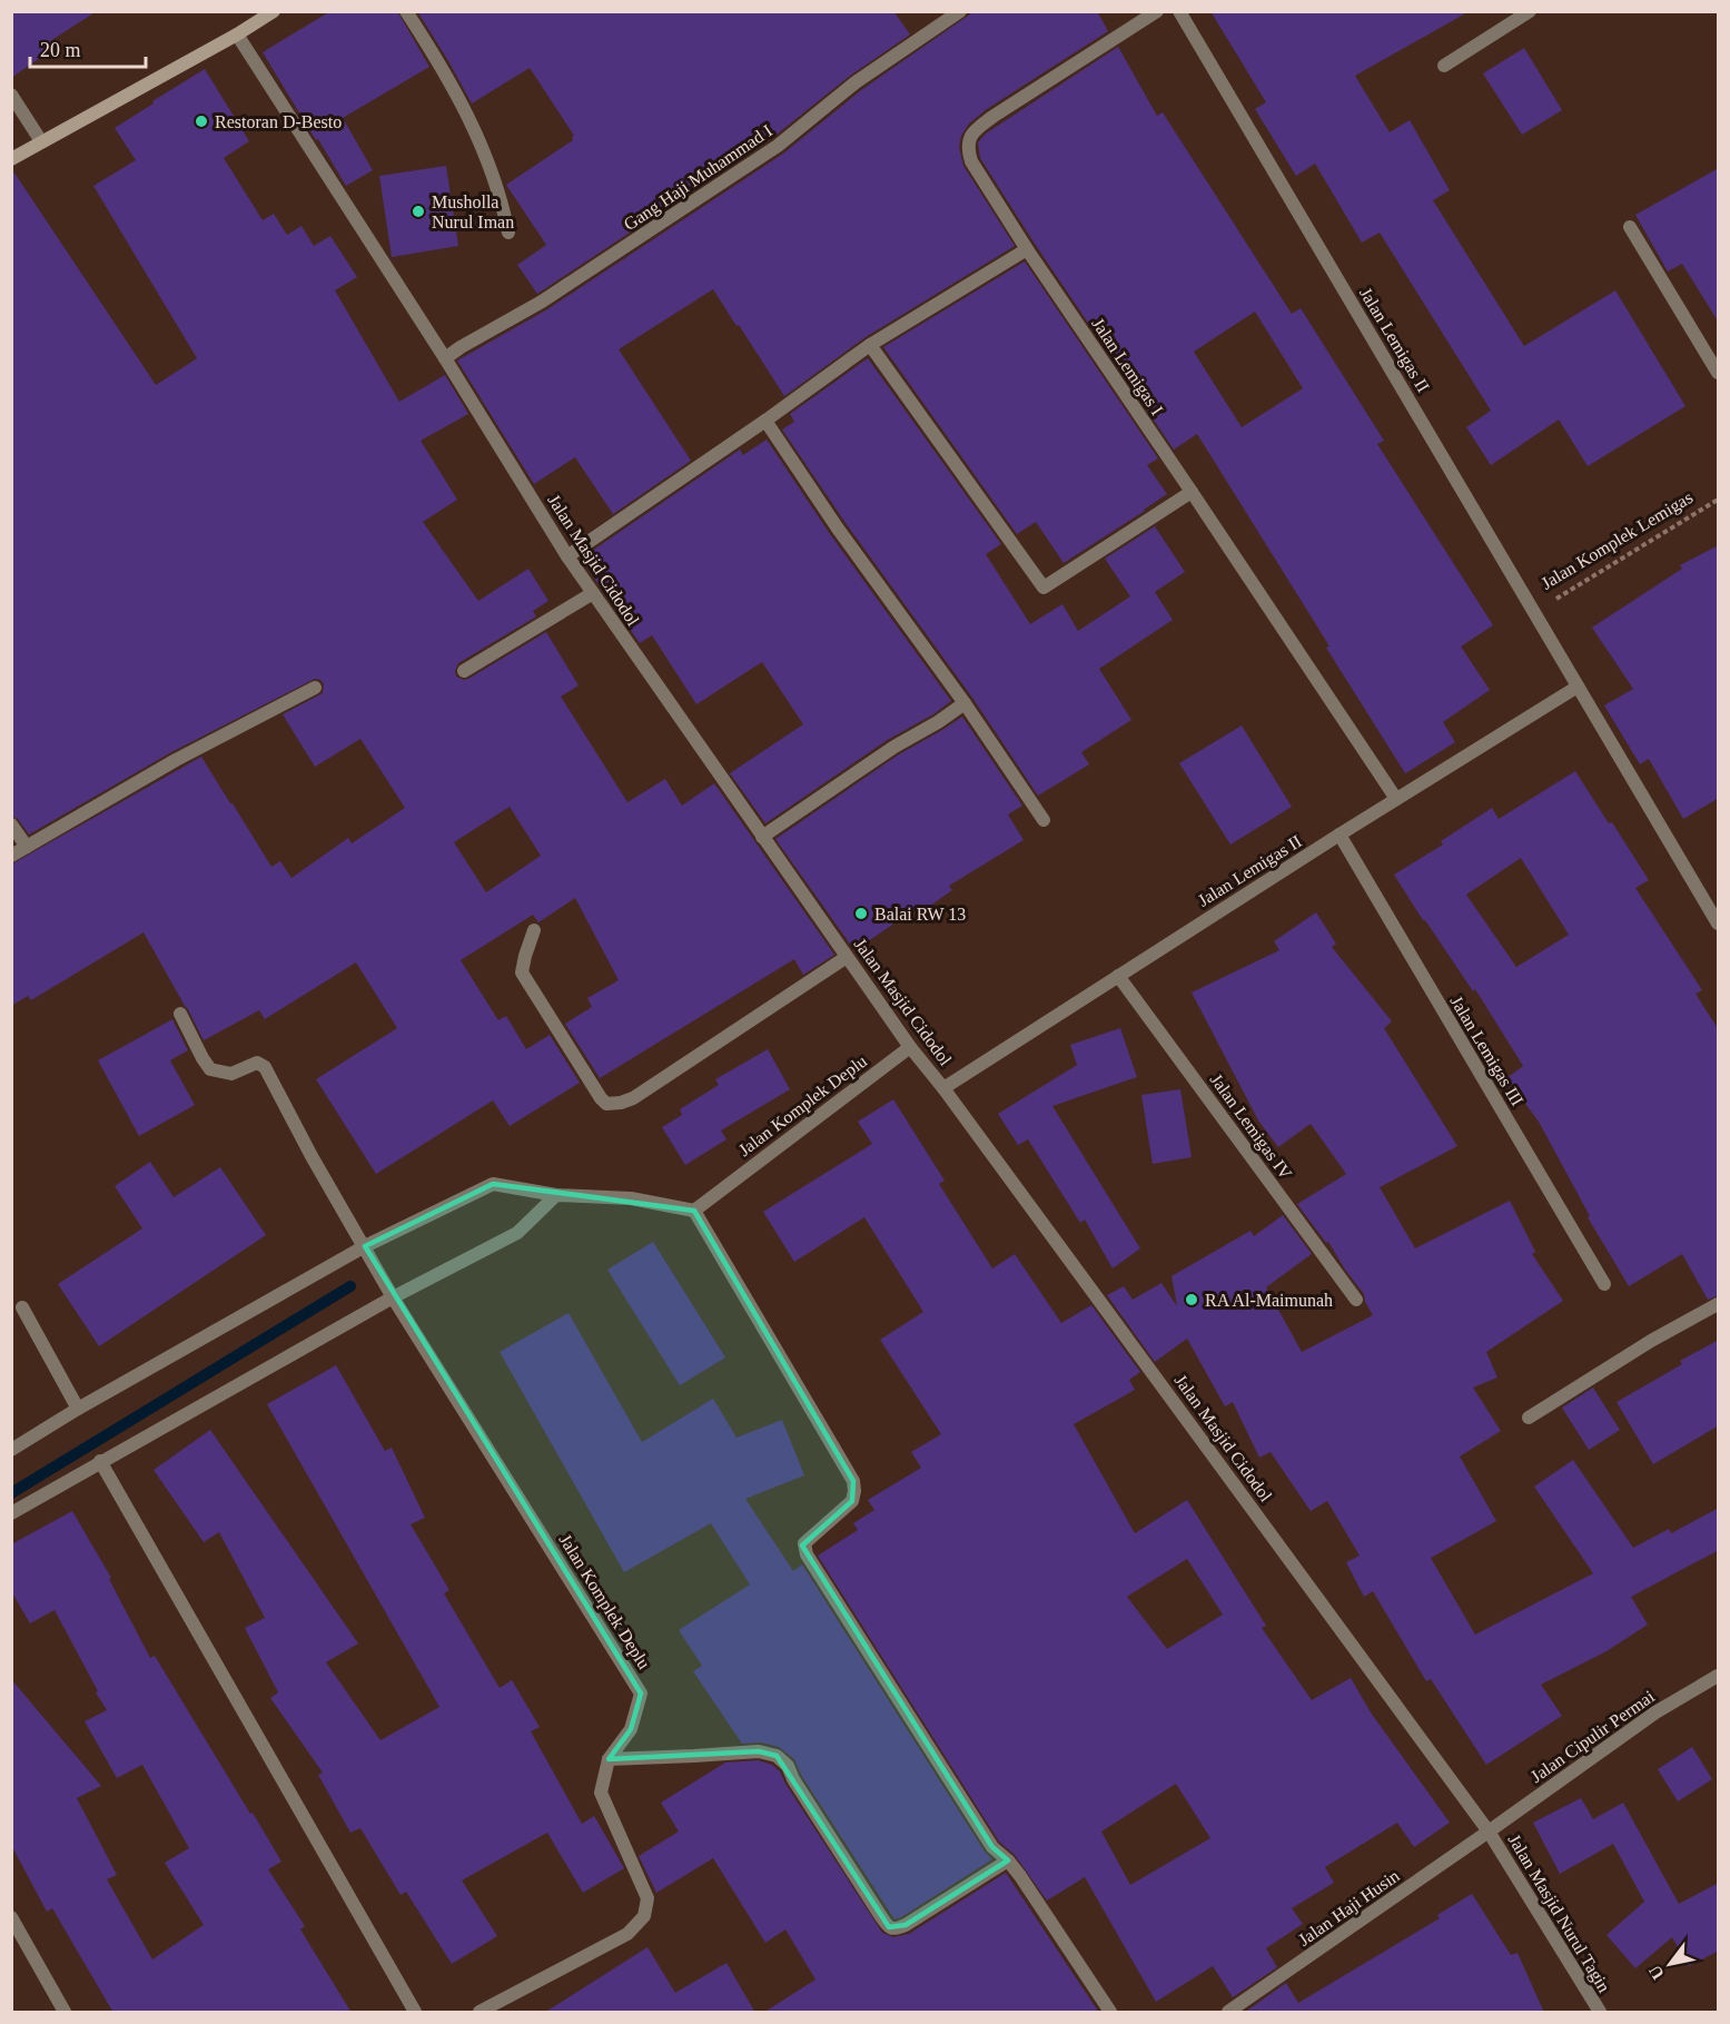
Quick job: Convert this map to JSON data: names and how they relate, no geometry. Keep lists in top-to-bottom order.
{
  "streets": {
    "street": [
      "Gang Haji Muhammad I",
      "Jalan Lemigas II",
      "Jalan Lemigas I",
      "Jalan Masjid Cidodol",
      "Jalan Lemigas III",
      "Jalan Komplek Deplu",
      "Jalan Lemigas IV",
      "Jalan Cipulir Permai",
      "Jalan Haji Husin",
      "Jalan Masjid Nurul Tagin"
    ],
    "path": ["Jalan Komplek Lemigas"]
  },
  "crossings": [
    ["Gang Haji Muhammad I", "Jalan Masjid Cidodol"],
    ["Jalan Lemigas II", "Jalan Lemigas I"],
    ["Jalan Lemigas II", "Jalan Komplek Lemigas"],
    ["Jalan Lemigas II", "Jalan Masjid Cidodol"],
    ["Jalan Lemigas II", "Jalan Lemigas III"],
    ["Jalan Lemigas II", "Jalan Lemigas IV"],
    ["Jalan Masjid Cidodol", "Jalan Komplek Deplu"],
    ["Jalan Masjid Cidodol", "Jalan Cipulir Permai"],
    ["Jalan Masjid Cidodol", "Jalan Haji Husin"],
    ["Jalan Masjid Cidodol", "Jalan Masjid Nurul Tagin"],
    ["Jalan Cipulir Permai", "Jalan Haji Husin"],
    ["Jalan Cipulir Permai", "Jalan Masjid Nurul Tagin"],
    ["Jalan Haji Husin", "Jalan Masjid Nurul Tagin"]
  ],
  "places": [
    "Restoran D-Besto",
    "Musholla Nurul Iman",
    "Balai RW 13",
    "RA Al-Maimunah"
  ],
  "scale_bar": "20 m",
  "north": "bottom left"
}
